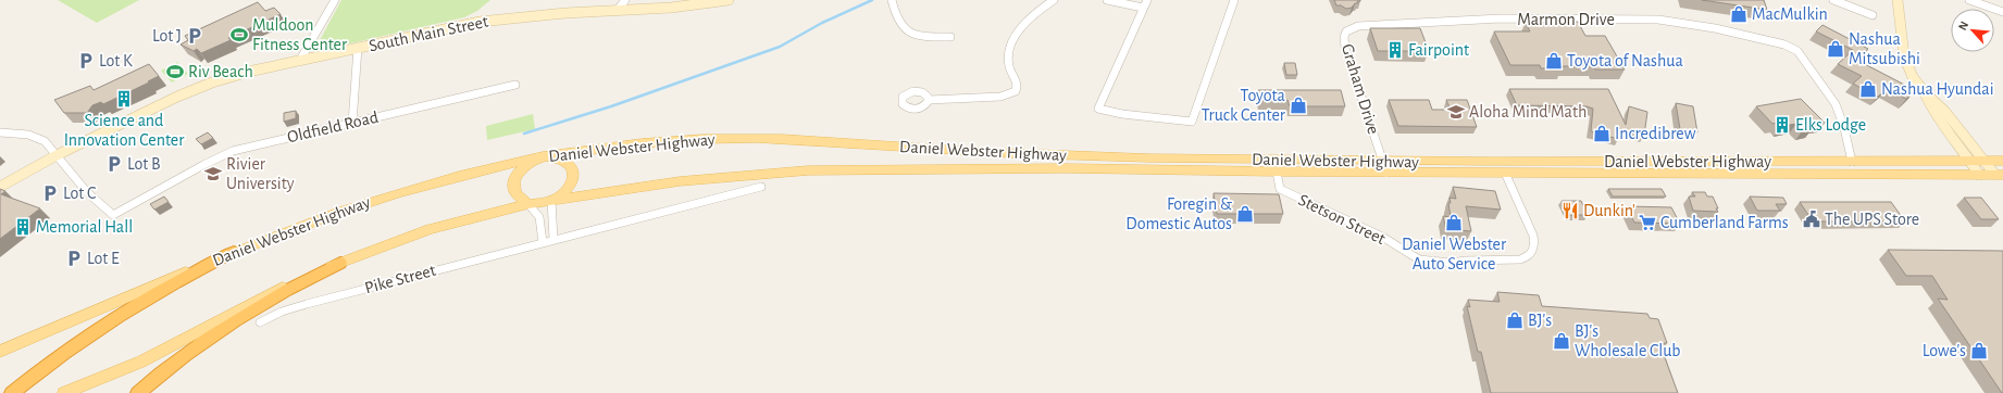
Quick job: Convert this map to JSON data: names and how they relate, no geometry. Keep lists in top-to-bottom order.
{
  "streets": {
    "main road": ["Daniel Webster Highway"],
    "street": [
      "Marmon Drive",
      "South Main Street",
      "Graham Drive",
      "Oldfield Road",
      "Stetson Street",
      "Pike Street"
    ]
  },
  "crossings": [
    ["Marmon Drive", "Graham Drive"],
    ["Marmon Drive", "Daniel Webster Highway"],
    ["South Main Street", "Oldfield Road"],
    ["Graham Drive", "Daniel Webster Highway"],
    ["Daniel Webster Highway", "Stetson Street"]
  ],
  "places": {
    "shop": [
      "MacMulkin",
      "Nashua Mitsubishi",
      "Toyota of Nashua",
      "Nashua Hyundai",
      "Toyota Truck Center",
      "Incredibrew",
      "Foregin & Domestic Autos",
      "Daniel Webster Auto Service",
      "BJ's",
      "BJ's Wholesale Club",
      "Lowe's"
    ],
    "sports": ["Muldoon Fitness Center", "Riv Beach"],
    "parking": [
      "Lot J",
      "Lot K",
      "Lot B",
      "Lot C",
      "Lot E"
    ],
    "building": [
      "Fairpoint",
      "Science and Innovation Center",
      "Elks Lodge",
      "Memorial Hall"
    ],
    "school or university": ["Aloha Mind Math", "Rivier University"],
    "restaurant": ["Dunkin'"],
    "public building": ["The UPS Store"],
    "supermarket": ["Cumberland Farms"]
  },
  "north": "top left"
}
